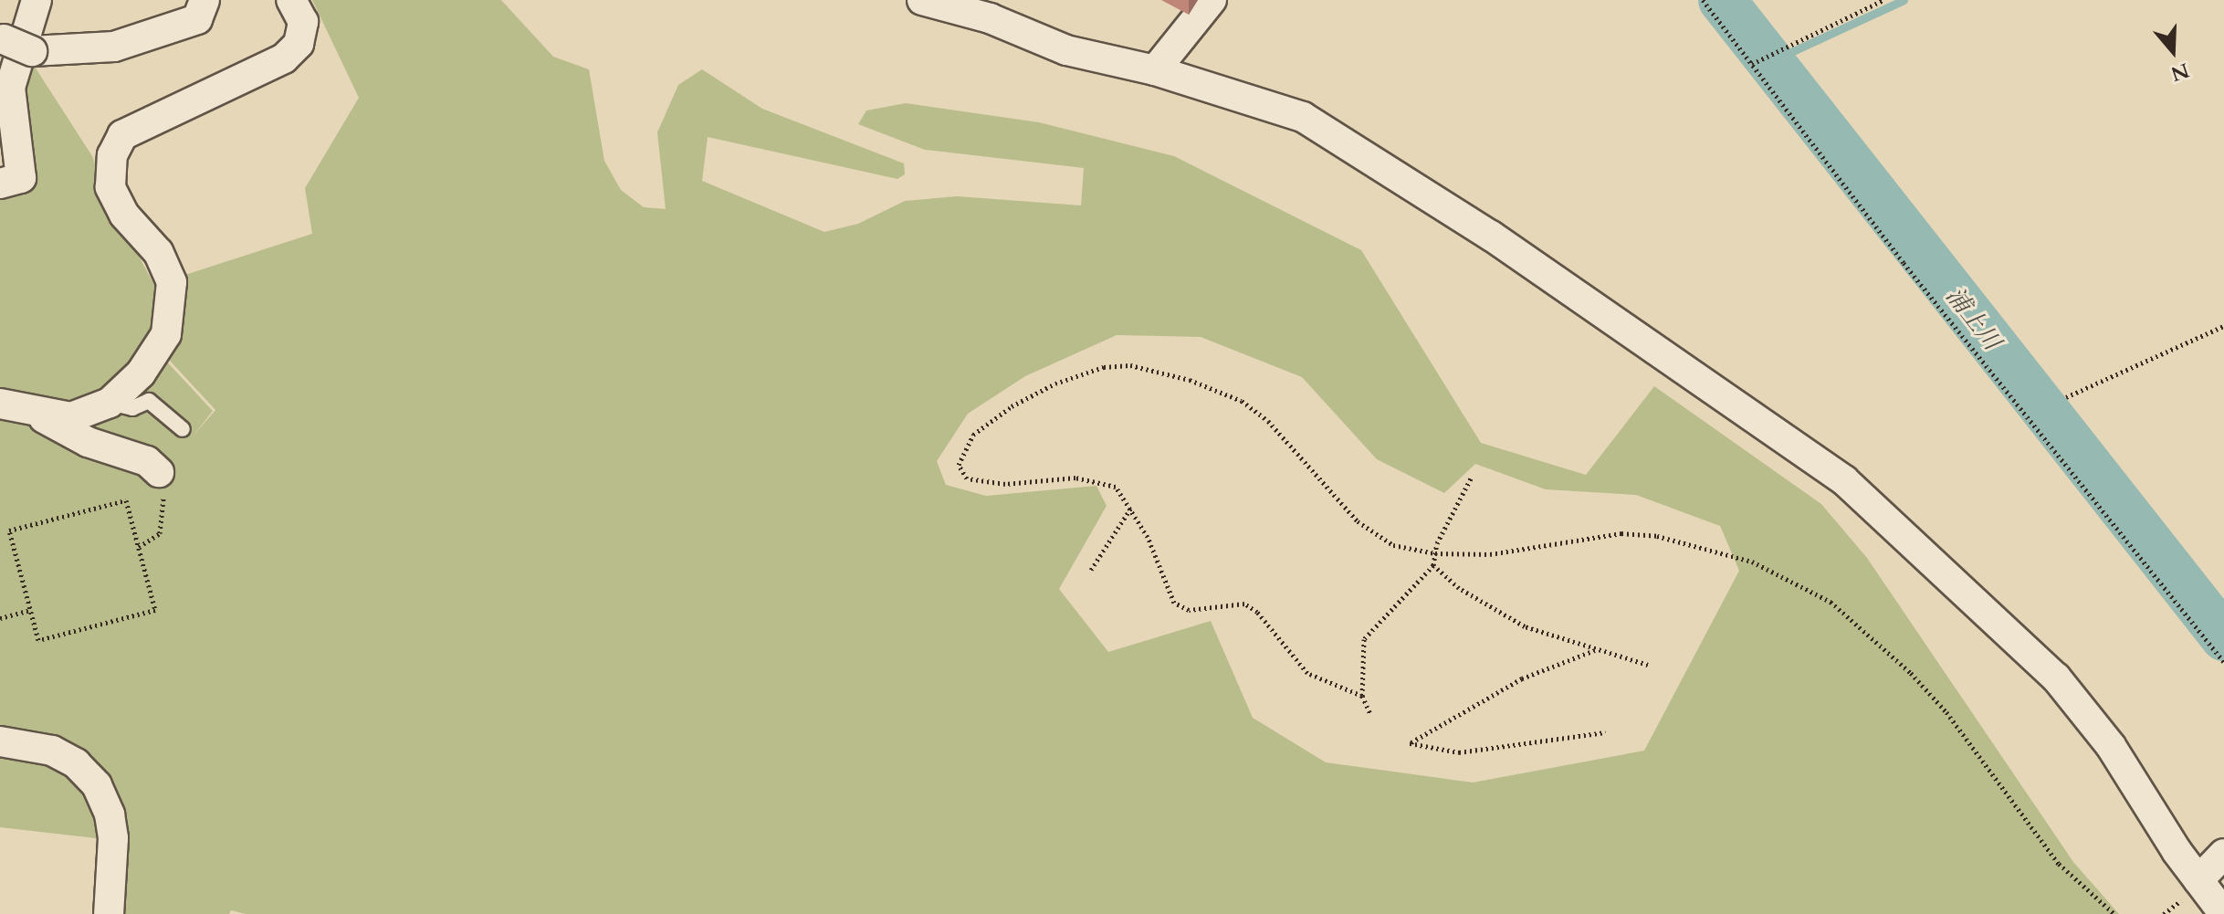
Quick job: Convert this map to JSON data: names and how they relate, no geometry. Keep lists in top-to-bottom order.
{
  "water": ["浦上川"],
  "north": "bottom"
}
